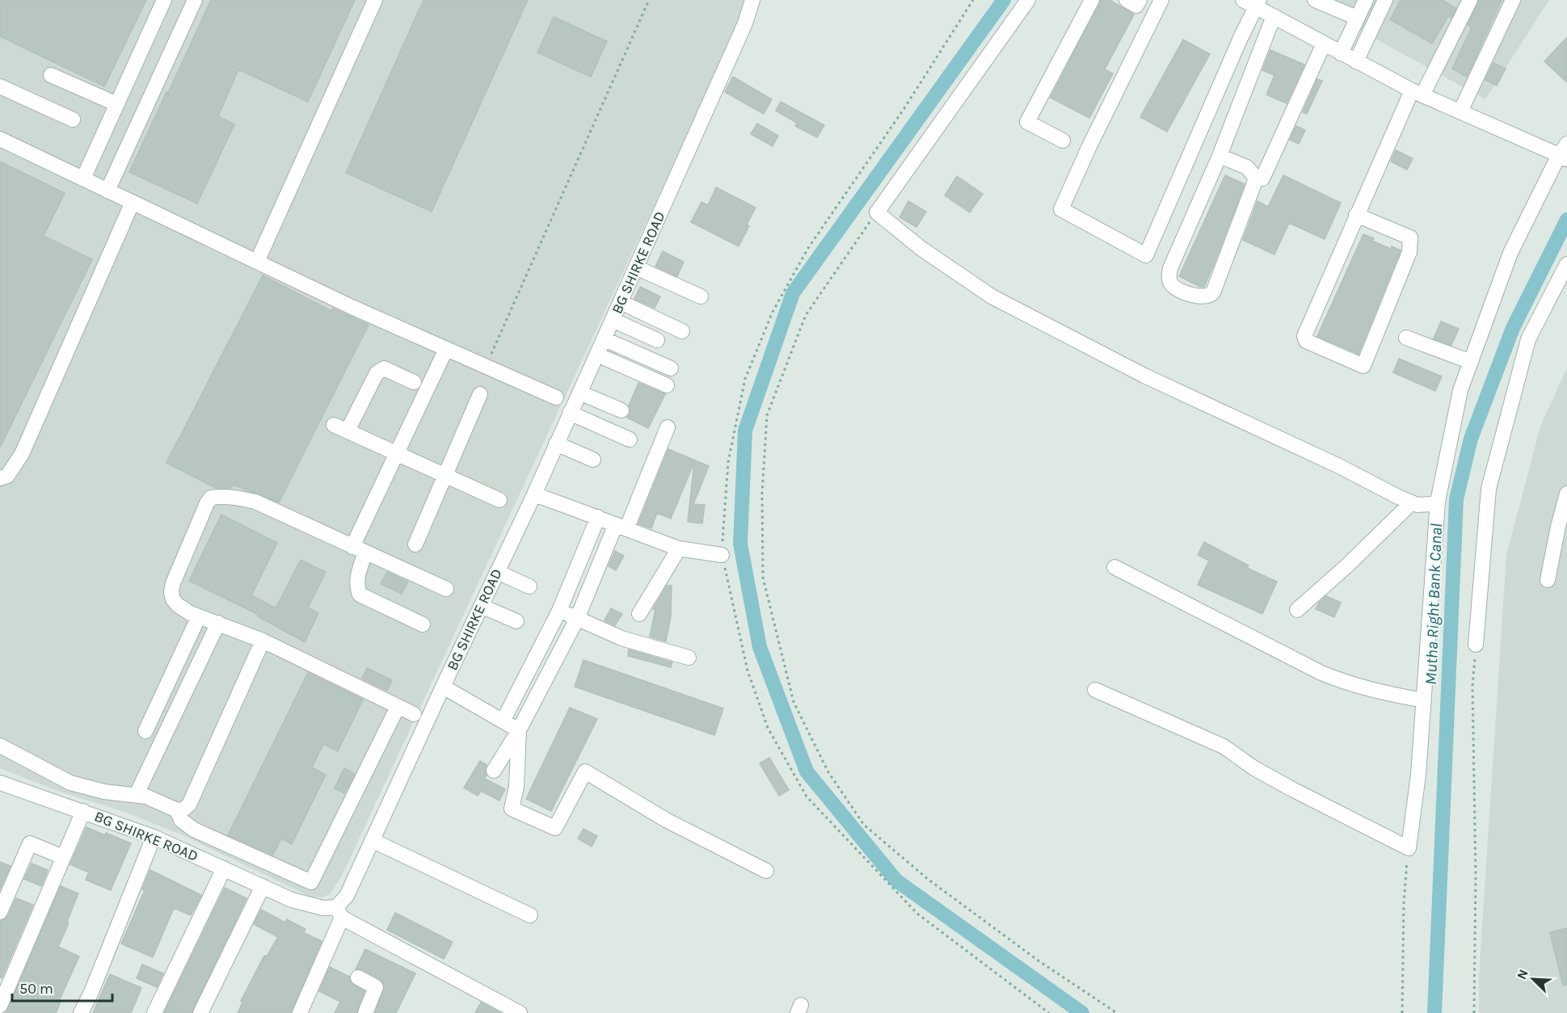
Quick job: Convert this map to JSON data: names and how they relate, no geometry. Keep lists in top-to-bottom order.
{
  "streets": {
    "street": ["BG SHIRKE ROAD"]
  },
  "water": ["Mutha Right Bank Canal"],
  "scale_bar": "50 m",
  "north": "top left"
}
